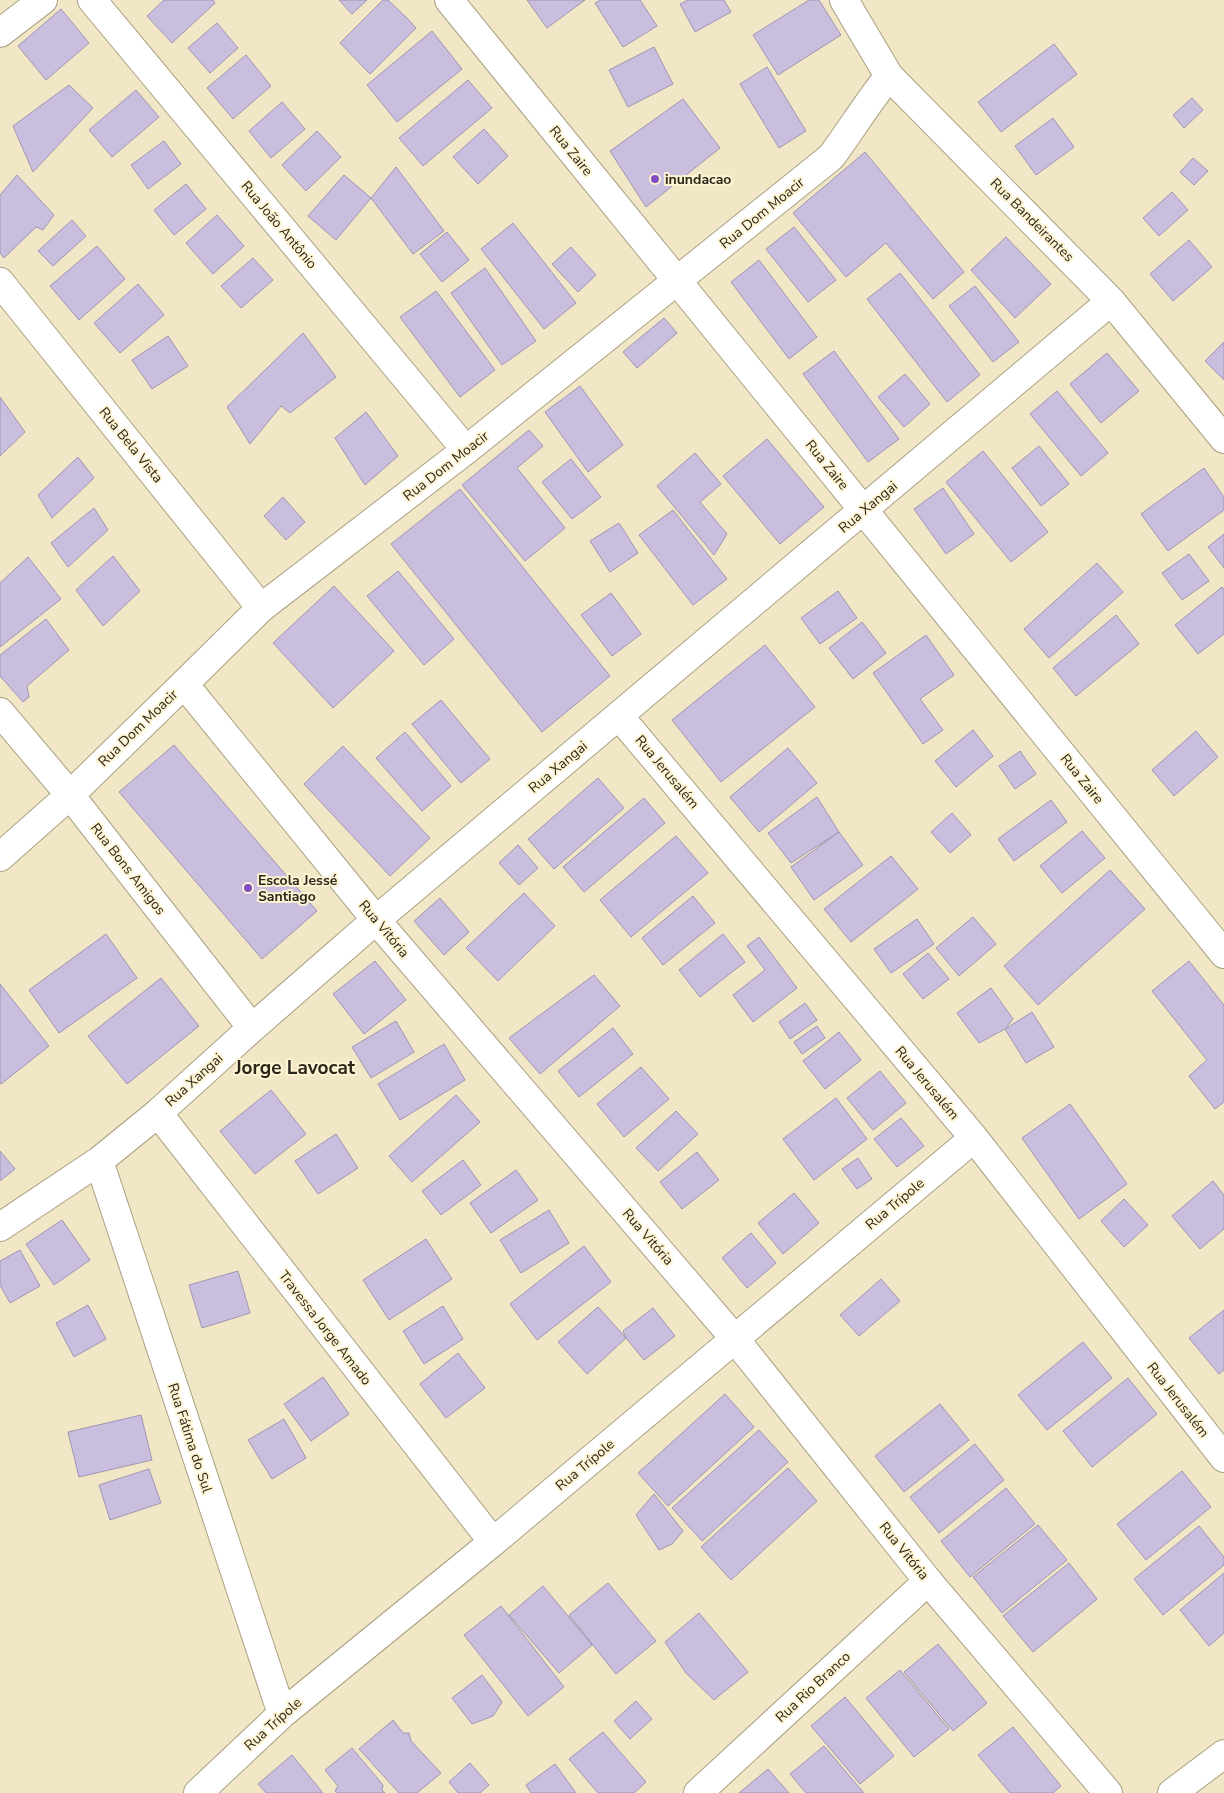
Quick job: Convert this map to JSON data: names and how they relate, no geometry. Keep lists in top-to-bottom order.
{
  "streets": {
    "street": [
      "Rua Zaire",
      "Rua Dom Moacir",
      "Rua Bandeirantes",
      "Rua João Antônio",
      "Rua Bela Vista",
      "Rua Xangai",
      "Rua Jerusalém",
      "Rua Bons Amigos",
      "Rua Vitória",
      "Rua Trípole",
      "Travessa Jorge Amado",
      "Rua Fátima do Sul",
      "Rua Rio Branco"
    ]
  },
  "crossings": [
    ["Rua Zaire", "Rua Dom Moacir"],
    ["Rua Zaire", "Rua Xangai"],
    ["Rua Dom Moacir", "Rua Bandeirantes"],
    ["Rua Dom Moacir", "Rua João Antônio"],
    ["Rua Dom Moacir", "Rua Bela Vista"],
    ["Rua Dom Moacir", "Rua Bons Amigos"],
    ["Rua Dom Moacir", "Rua Vitória"],
    ["Rua Bandeirantes", "Rua Xangai"],
    ["Rua Xangai", "Rua Jerusalém"],
    ["Rua Xangai", "Rua Bons Amigos"],
    ["Rua Xangai", "Rua Vitória"],
    ["Rua Xangai", "Travessa Jorge Amado"],
    ["Rua Xangai", "Rua Fátima do Sul"],
    ["Rua Jerusalém", "Rua Trípole"],
    ["Rua Vitória", "Rua Trípole"],
    ["Rua Vitória", "Rua Rio Branco"],
    ["Rua Trípole", "Travessa Jorge Amado"],
    ["Rua Trípole", "Rua Fátima do Sul"]
  ],
  "districts": ["Jorge Lavocat"],
  "places": ["inundacao", "Escola Jessé Santiago"]
}
